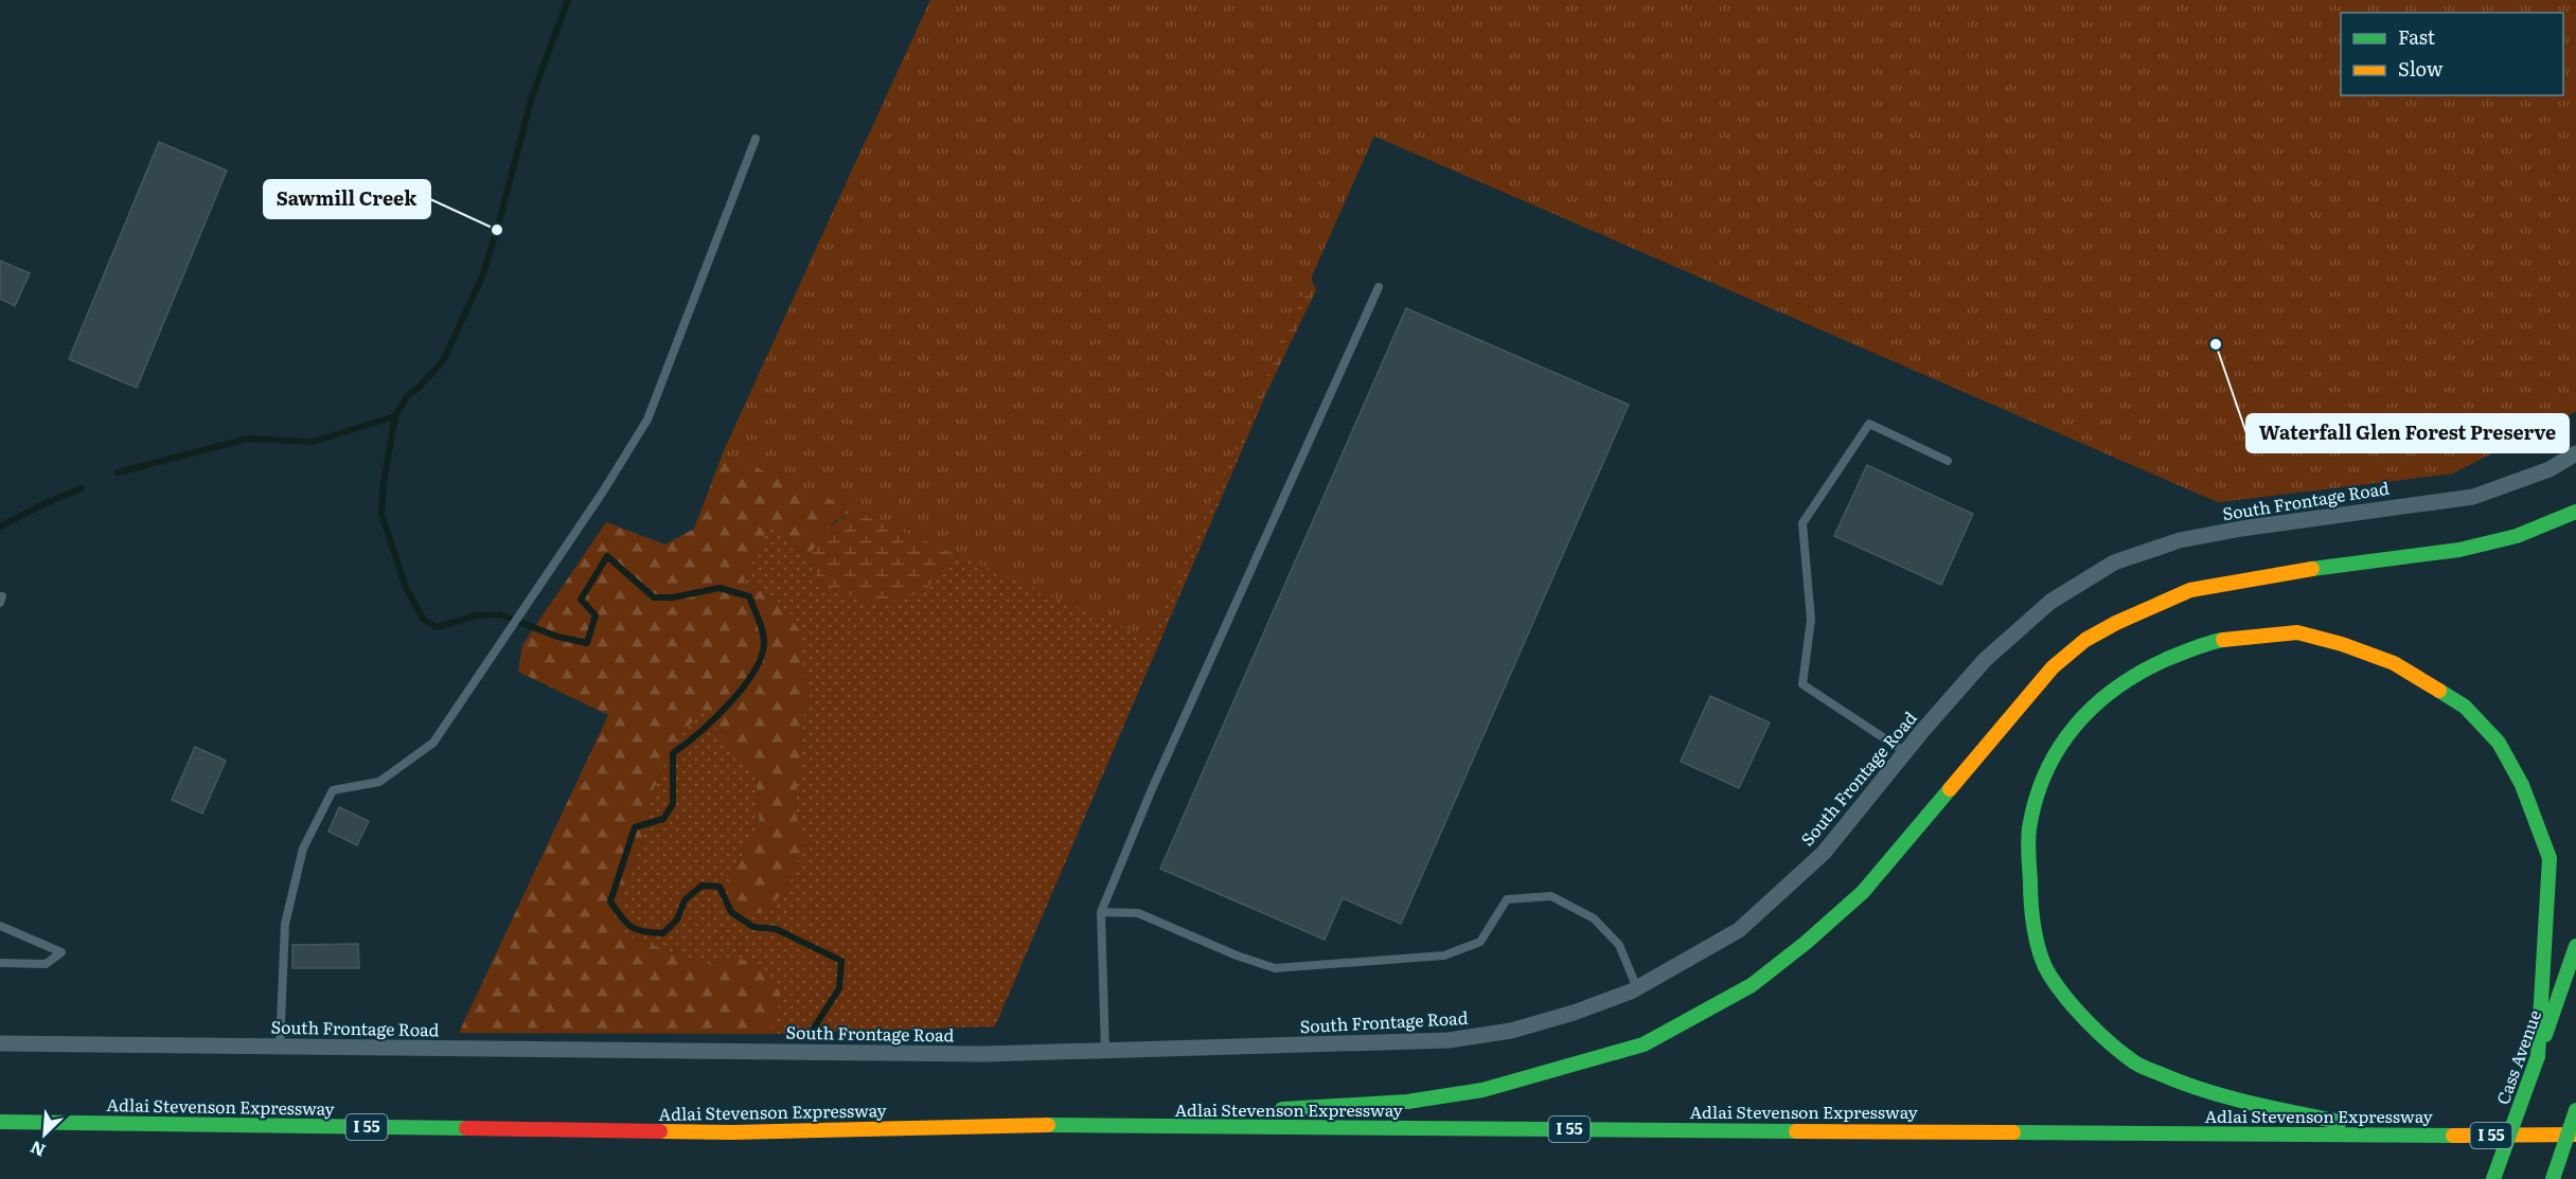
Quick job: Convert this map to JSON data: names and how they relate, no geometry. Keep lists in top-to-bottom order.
{
  "streets": {
    "main road": ["Cass Avenue", "Adlai Stevenson Expressway", "I 55"],
    "street": ["South Frontage Road"]
  },
  "places": ["Sawmill Creek", "Waterfall Glen Forest Preserve"],
  "legend": ["Fast", "Slow"],
  "north": "bottom left"
}
